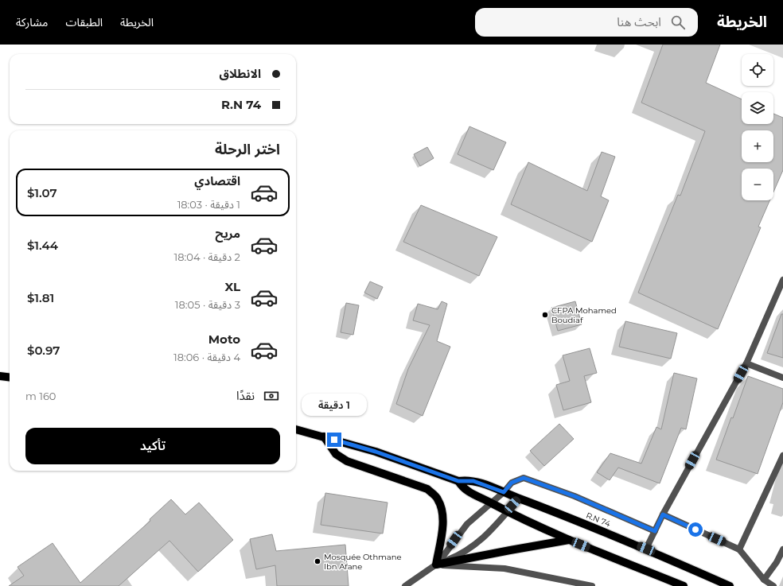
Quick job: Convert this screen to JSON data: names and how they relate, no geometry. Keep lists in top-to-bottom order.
{
  "streets": {
    "main road": ["R.N 74"]
  },
  "places": ["CFPA Mohamed Boudiaf", "Mosquée Othmane Ibn Afane"],
  "page": {
    "header": "الخريطة",
    "search": "ابحث هنا",
    "nav": ["الخريطة", "الطبقات", "مشاركة"],
    "map_buttons": ["+", "−"],
    "banner": ["الانطلاق", "R.N 74"],
    "heading": "اختر الرحلة",
    "list": [
      {
        "name": "اقتصادي",
        "note": "1 دقيقة · 18:03",
        "value": "$1.07"
      },
      {
        "name": "مريح",
        "note": "2 دقيقة · 18:04",
        "value": "$1.44"
      },
      {
        "name": "XL",
        "note": "3 دقيقة · 18:05",
        "value": "$1.81"
      },
      {
        "name": "Moto",
        "note": "4 دقيقة · 18:06",
        "value": "$0.97"
      }
    ],
    "pay": ["نقدًا", "160 m"],
    "bubble": "1 دقيقة",
    "buttons": "تأكيد"
  }
}
